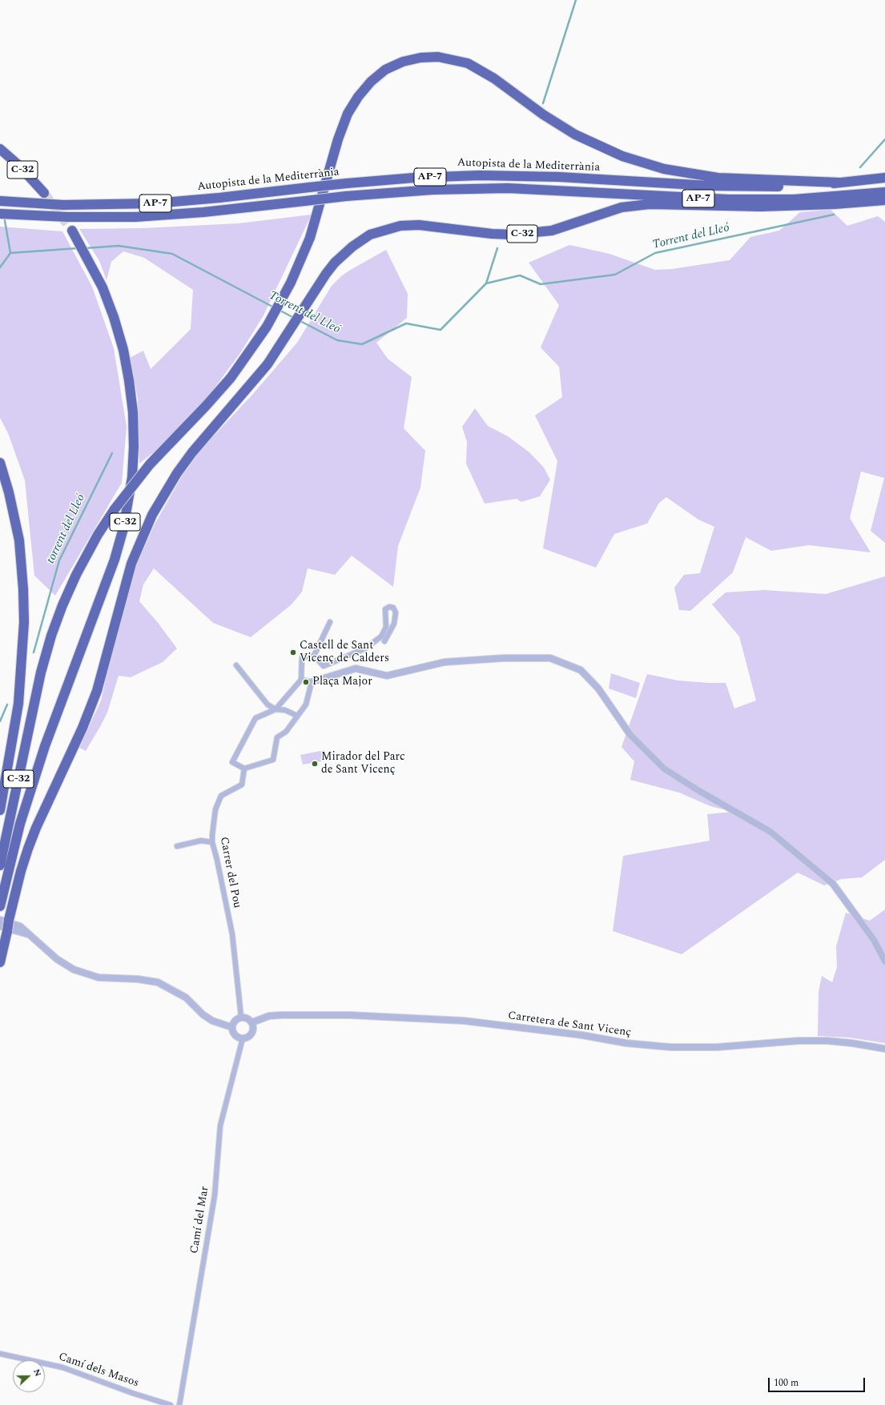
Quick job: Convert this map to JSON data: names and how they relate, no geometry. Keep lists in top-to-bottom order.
{
  "streets": {
    "highway": ["Autopista de la Mediterrània", "C-32", "AP-7"],
    "street": [
      "Carrer del Pou",
      "Carretera de Sant Vicenç",
      "Camí del Mar",
      "Camí dels Masos"
    ]
  },
  "crossings": [
    ["Autopista de la Mediterrània", "C-32"],
    ["Carrer del Pou", "Carretera de Sant Vicenç"],
    ["Carrer del Pou", "Camí del Mar"],
    ["Carretera de Sant Vicenç", "Camí del Mar"]
  ],
  "water": ["Torrent del Lleó", "torrent del Lleó"],
  "places": ["Castell de Sant Vicenç de Calders", "Plaça Major", "Mirador del Parc de Sant Vicenç"],
  "scale_bar": "100 m",
  "north": "right"
}
